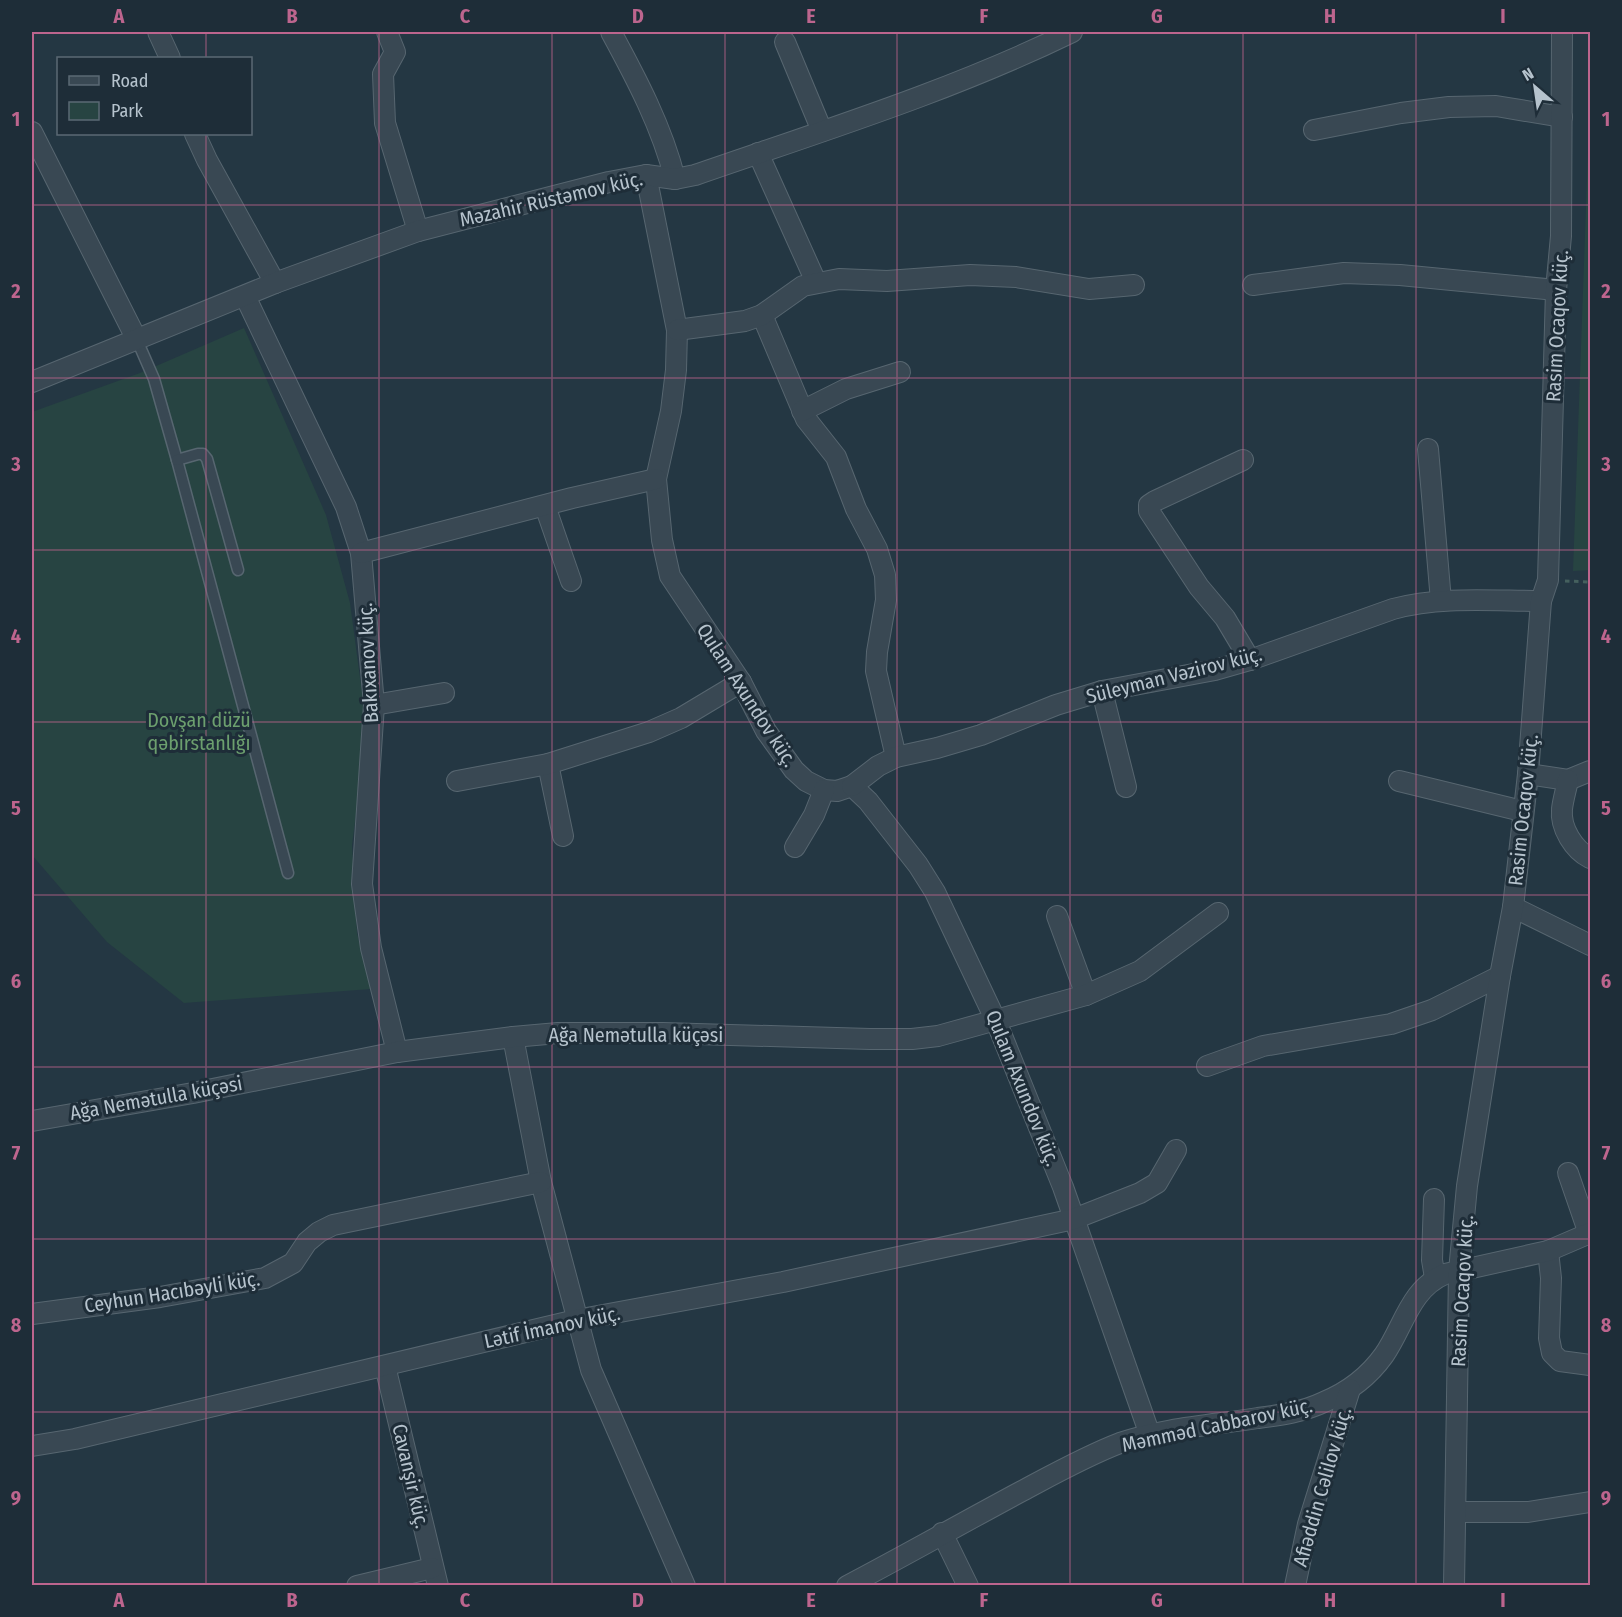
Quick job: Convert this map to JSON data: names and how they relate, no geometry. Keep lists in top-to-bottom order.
{
  "streets": {
    "street": [
      "Məzahir Rüstəmov küç.",
      "Rasim Ocaqov küç.",
      "Bakıxanov küç.",
      "Süleyman Vəzirov küç.",
      "Qulam Axundov küç.",
      "Ağa Nemətulla küçəsi",
      "Ceyhun Hacıbəyli küç.",
      "Lətif İmanov küç.",
      "Məmməd Cabbarov küç.",
      "Cavanşir küç.",
      "Afiəddin Cəlilov küç."
    ]
  },
  "crossings": [
    ["Məzahir Rüstəmov küç.", "Bakıxanov küç."],
    ["Məzahir Rüstəmov küç.", "Qulam Axundov küç."],
    ["Rasim Ocaqov küç.", "Süleyman Vəzirov küç."],
    ["Bakıxanov küç.", "Ağa Nemətulla küçəsi"],
    ["Süleyman Vəzirov küç.", "Qulam Axundov küç."],
    ["Qulam Axundov küç.", "Ağa Nemətulla küçəsi"],
    ["Qulam Axundov küç.", "Lətif İmanov küç."],
    ["Qulam Axundov küç.", "Məmməd Cabbarov küç."],
    ["Lətif İmanov küç.", "Cavanşir küç."],
    ["Məmməd Cabbarov küç.", "Afiəddin Cəlilov küç."]
  ],
  "parks": ["Dovşan düzü qəbirstanlığı"],
  "legend": ["Road", "Park"],
  "north": "top left",
  "grid": {
    "columns": [
      "A",
      "B",
      "C",
      "D",
      "E",
      "F",
      "G",
      "H",
      "I"
    ],
    "rows": [
      "1",
      "2",
      "3",
      "4",
      "5",
      "6",
      "7",
      "8",
      "9"
    ]
  }
}
